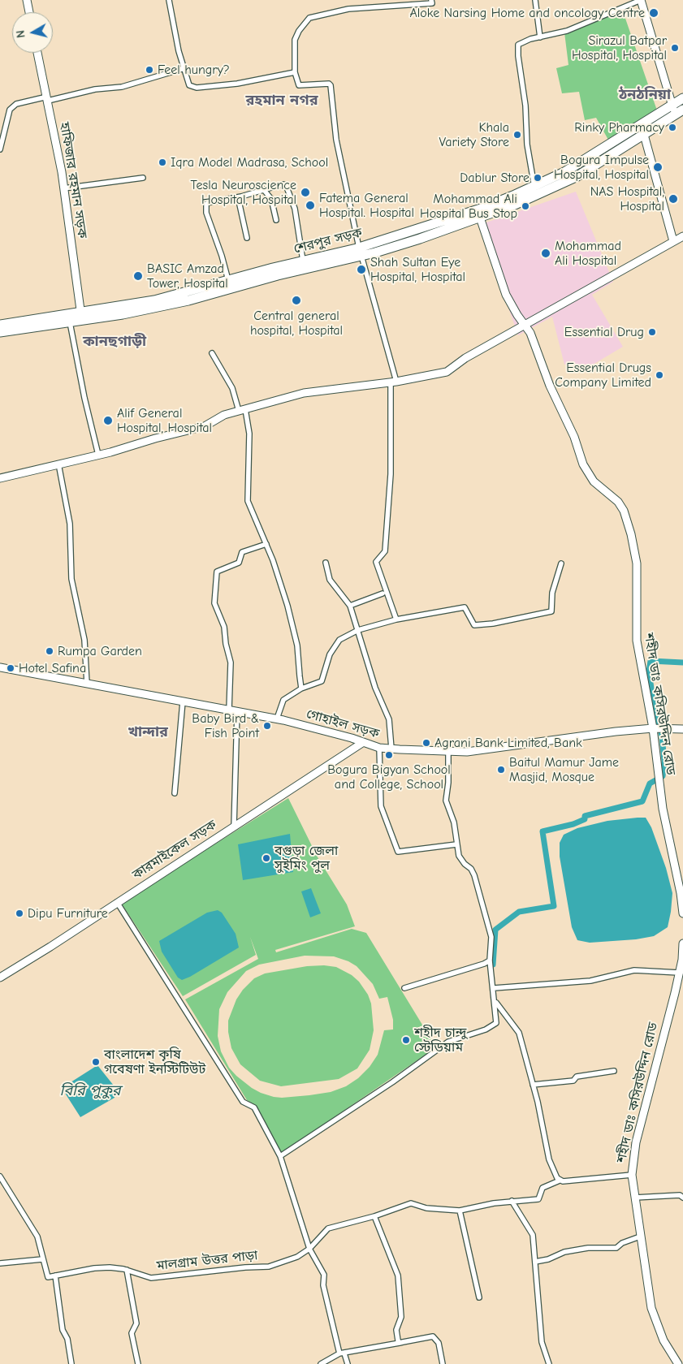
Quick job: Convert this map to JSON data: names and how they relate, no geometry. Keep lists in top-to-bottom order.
{
  "streets": {
    "highway": ["শেরপুর সড়ক"],
    "street": [
      "হাফিজার রহমান সড়ক",
      "শহীদ ডাঃ কসিরউদ্দিন রোড",
      "গোহাইল সড়ক",
      "কারমাইকেল সড়ক",
      "মালগ্রাম উত্তর পাড়া"
    ]
  },
  "crossings": [
    ["হাফিজার রহমান সড়ক", "শেরপুর সড়ক"],
    ["শেরপুর সড়ক", "শহীদ ডাঃ কসিরউদ্দিন রোড"],
    ["শহীদ ডাঃ কসিরউদ্দিন রোড", "গোহাইল সড়ক"],
    ["গোহাইল সড়ক", "কারমাইকেল সড়ক"]
  ],
  "districts": [
    "ঠনঠনিয়া",
    "রহমান নগর",
    "কানছগাড়ী",
    "খান্দার"
  ],
  "water": ["বিরি পুকুর"],
  "places": [
    "Aloke Narsing Home and oncology Centre",
    "Sirazul Batpar Hospital, Hospital",
    "Feel hungry?",
    "Rinky Pharmacy",
    "Khala Variety Store",
    "Iqra Model Madrasa, School",
    "Bogura Impulse Hospital, Hospital",
    "Dablur Store",
    "Tesla Neuroscience Hospital, Hospital",
    "NAS Hospital, Hospital",
    "Fatema General Hospital. Hospital",
    "Mohammad Ali Hospital Bus Stop",
    "Mohammad Ali Hospital",
    "Shah Sultan Eye Hospital, Hospital",
    "BASIC Amzad Tower, Hospital",
    "Central general hospital, Hospital",
    "Essential Drug",
    "Essential Drugs Company Limited",
    "Alif General Hospital, Hospital",
    "Rumpa Garden",
    "Hotel Safina",
    "Baby Bird & Fish Point",
    "Agrani Bank Limited, Bank",
    "Bogura Bigyan School and College, School",
    "Baitul Mamur Jame Masjid, Mosque",
    "বগুড়া জেলা সুইমিং পুল",
    "Dipu Furniture",
    "শহীদ চান্দু স্টেডিয়াম",
    "বাংলাদেশ কৃষি গবেষণা ইনস্টিটিউট"
  ],
  "north": "left"
}
